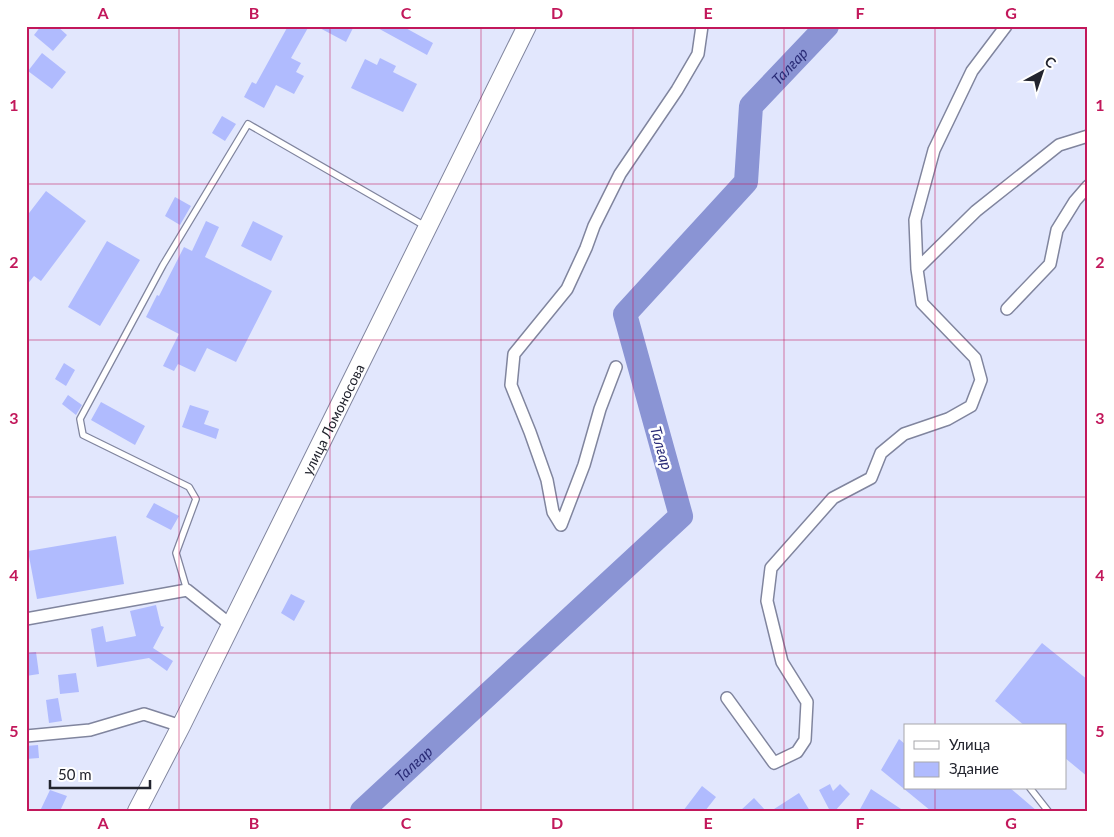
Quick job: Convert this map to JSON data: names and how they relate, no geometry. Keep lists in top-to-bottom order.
{
  "streets": {
    "main road": ["улица Ломоносова"]
  },
  "water": ["Талғар"],
  "legend": ["Улица", "Здание"],
  "scale_bar": "50 m",
  "north": "top right",
  "grid": {
    "columns": [
      "A",
      "B",
      "C",
      "D",
      "E",
      "F",
      "G"
    ],
    "rows": [
      "1",
      "2",
      "3",
      "4",
      "5"
    ]
  }
}
